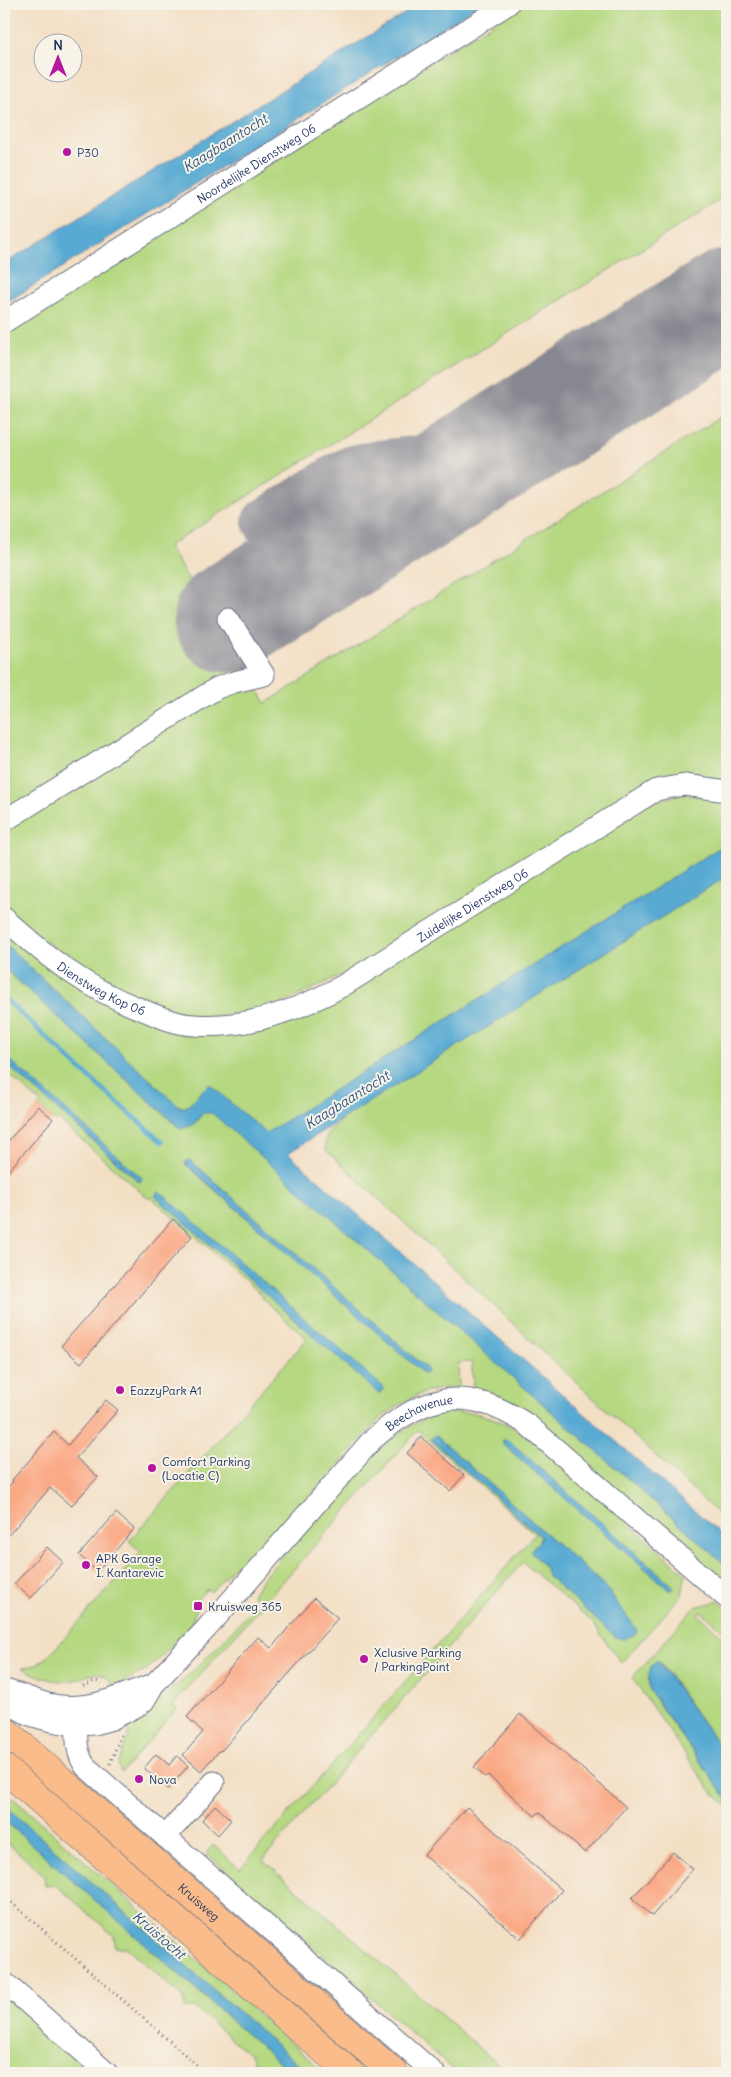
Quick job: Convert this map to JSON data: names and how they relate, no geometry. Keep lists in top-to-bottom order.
{
  "streets": {
    "highway": ["Kruisweg"],
    "street": [
      "Noordelijke Dienstweg 06",
      "Zuidelijke Dienstweg 06",
      "Dienstweg Kop 06",
      "Beechavenue"
    ]
  },
  "crossings": [
    ["Zuidelijke Dienstweg 06", "Dienstweg Kop 06"],
    ["Beechavenue", "Kruisweg"]
  ],
  "water": ["Kaagbaantocht", "Kruistocht"],
  "places": {
    "other": [
      "P30",
      "EazzyPark A1",
      "Comfort Parking (Locatie C)",
      "APK Garage I. Kantarevic",
      "Xclusive Parking / ParkingPoint",
      "Nova"
    ],
    "transit": ["Kruisweg 365"]
  },
  "north": "top"
}
